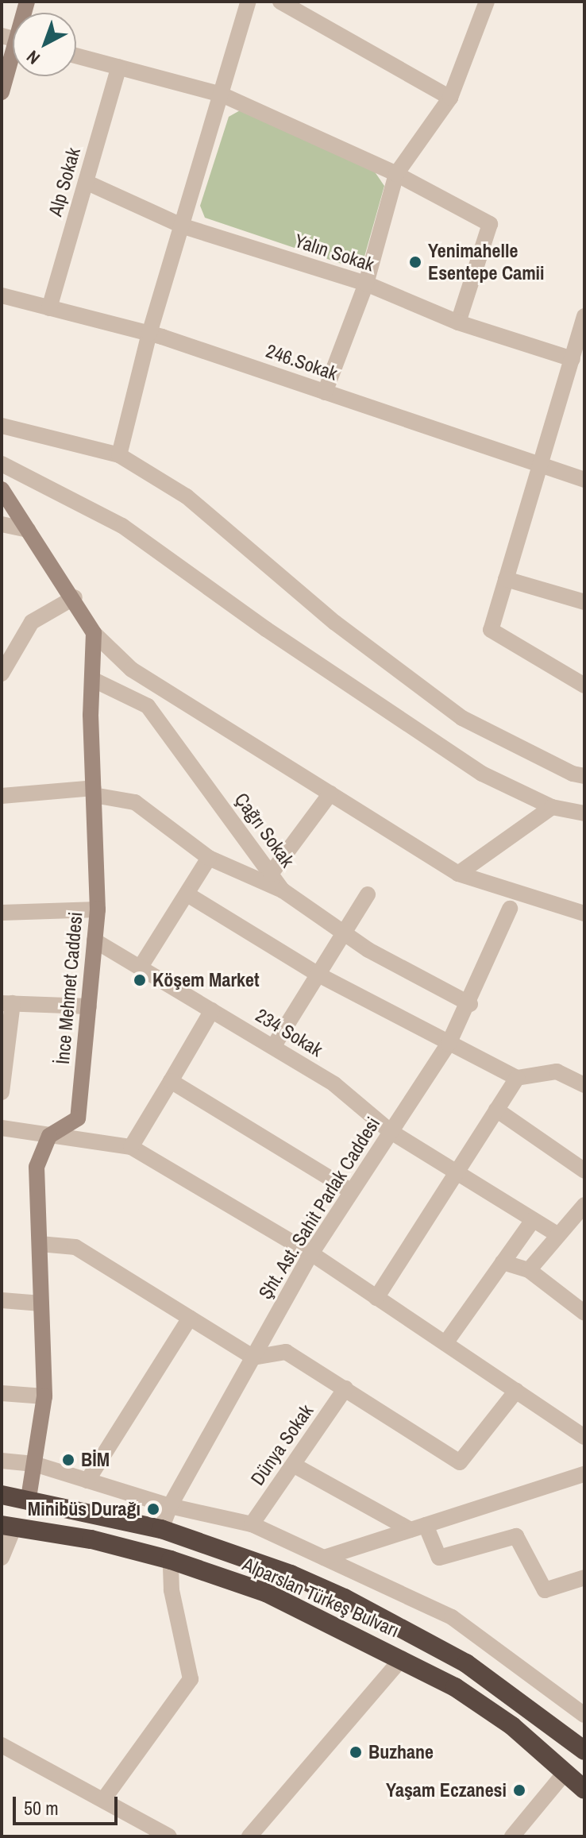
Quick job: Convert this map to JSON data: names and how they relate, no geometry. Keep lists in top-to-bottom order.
{
  "streets": {
    "highway": ["Alparslan Türkeş Bulvarı"],
    "street": [
      "Alp Sokak",
      "Yalın Sokak",
      "246.Sokak",
      "Çağrı Sokak",
      "İnce Mehmet Caddesi",
      "234 Sokak",
      "Şht. Ast. Sahit Parlak Caddesi",
      "Dünya Sokak"
    ]
  },
  "crossings": [
    ["Alp Sokak", "Yalın Sokak"],
    ["Alp Sokak", "246.Sokak"],
    ["Çağrı Sokak", "İnce Mehmet Caddesi"],
    ["İnce Mehmet Caddesi", "234 Sokak"],
    ["İnce Mehmet Caddesi", "Alparslan Türkeş Bulvarı"],
    ["234 Sokak", "Şht. Ast. Sahit Parlak Caddesi"],
    ["Şht. Ast. Sahit Parlak Caddesi", "Alparslan Türkeş Bulvarı"]
  ],
  "places": [
    "Yenimahelle Esentepe Camii",
    "Köşem Market",
    "BİM",
    "Minibüs Durağı",
    "Buzhane",
    "Yaşam Eczanesi"
  ],
  "scale_bar": "50 m",
  "north": "bottom left"
}
